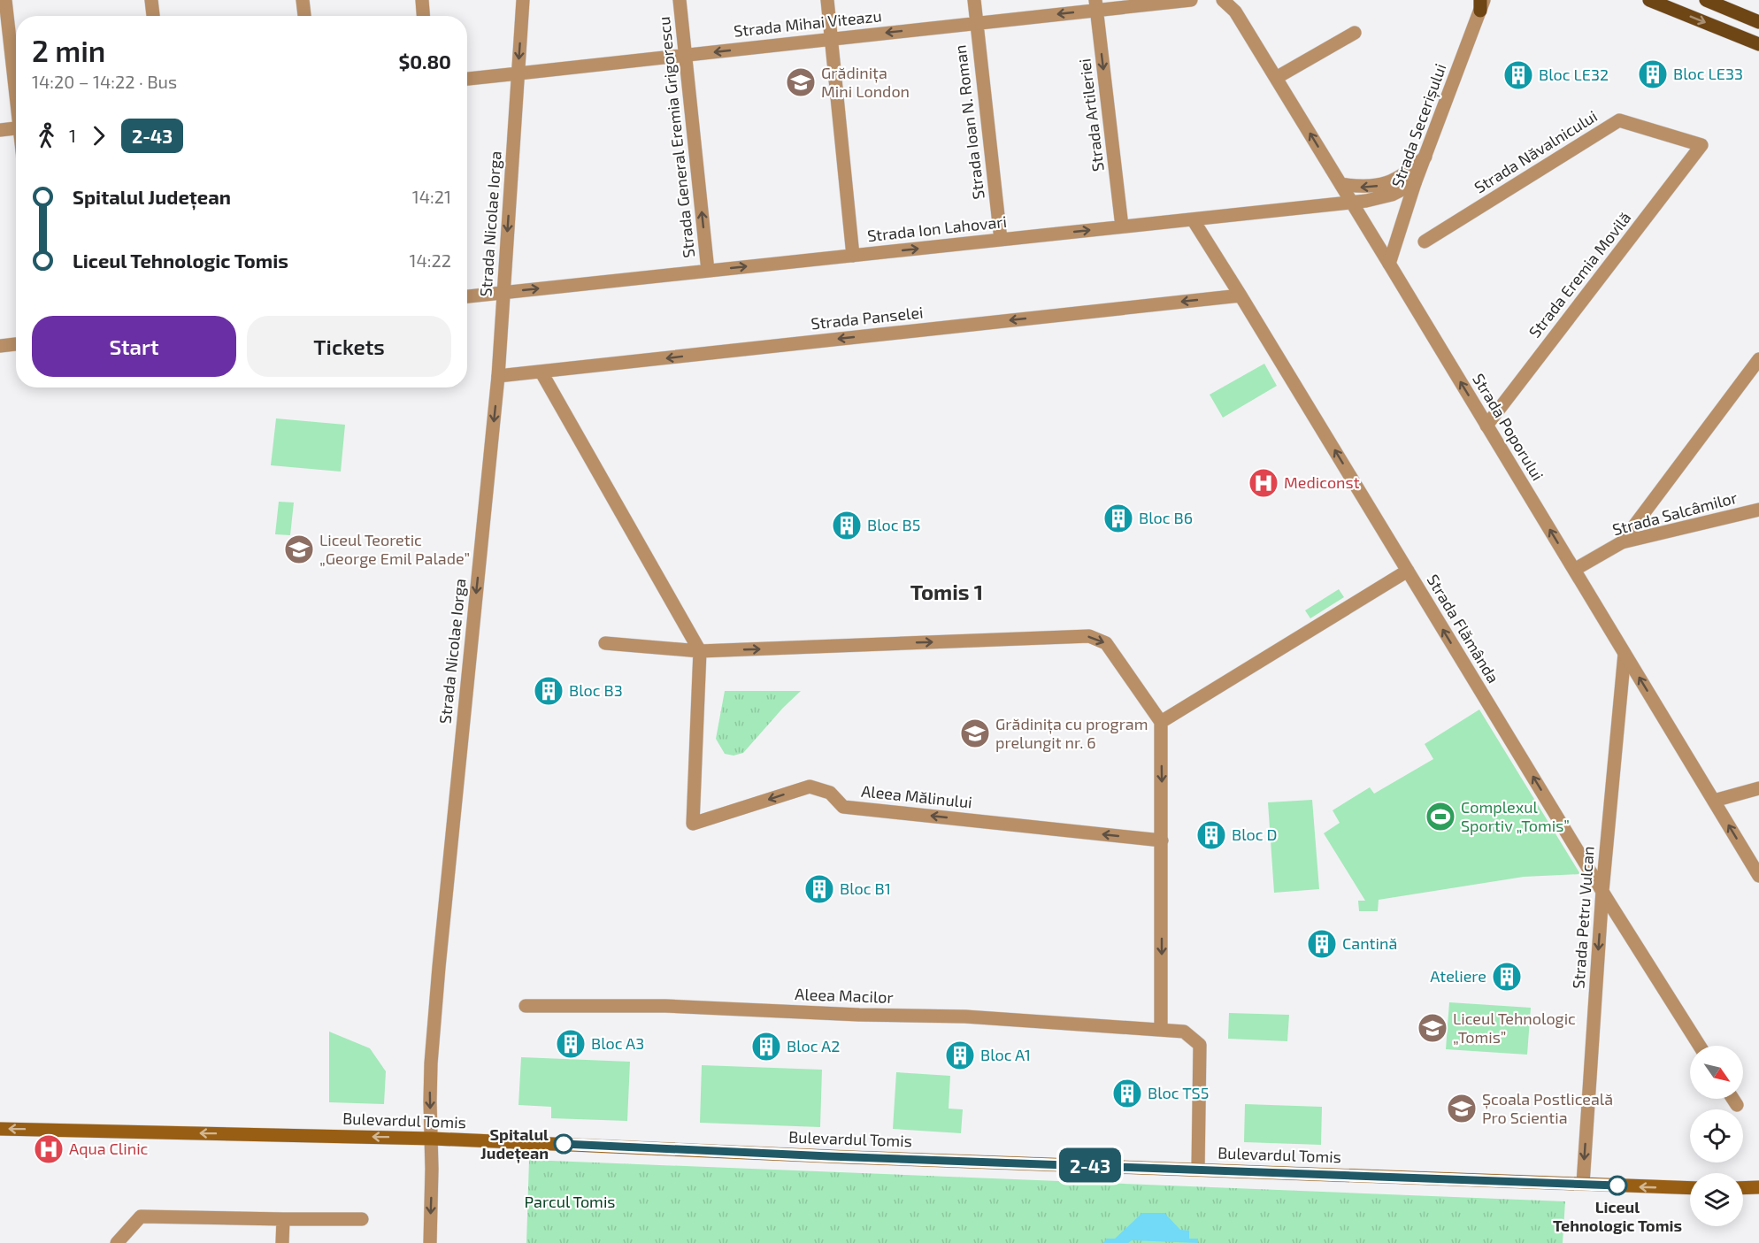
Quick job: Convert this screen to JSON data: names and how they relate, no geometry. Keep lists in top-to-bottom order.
{
  "streets": {
    "main road": ["Bulevardul Tomis"],
    "street": [
      "Strada Mihai Viteazu",
      "Strada Artileriei",
      "Strada Ioan N. Roman",
      "Strada Secerișului",
      "Strada General Eremia Grigorescu",
      "Strada Năvalnicului",
      "Strada Nicolae Iorga",
      "Strada Ion Lahovari",
      "Strada Eremia Movilă",
      "Strada Panselei",
      "Strada Poporului",
      "Strada Salcâmilor",
      "Strada Flămânda",
      "Aleea Mălinului",
      "Strada Petru Vulcan",
      "Aleea Macilor"
    ]
  },
  "crossings": [
    ["Strada Mihai Viteazu", "Strada Artileriei"],
    ["Strada Mihai Viteazu", "Strada Ioan N. Roman"],
    ["Strada Mihai Viteazu", "Strada General Eremia Grigorescu"],
    ["Strada Mihai Viteazu", "Strada Nicolae Iorga"],
    ["Strada Artileriei", "Strada Ion Lahovari"],
    ["Strada Ioan N. Roman", "Strada Ion Lahovari"],
    ["Strada Secerișului", "Strada Ion Lahovari"],
    ["Strada Secerișului", "Strada Poporului"],
    ["Strada General Eremia Grigorescu", "Strada Ion Lahovari"],
    ["Strada Năvalnicului", "Strada Eremia Movilă"],
    ["Strada Nicolae Iorga", "Strada Ion Lahovari"],
    ["Strada Nicolae Iorga", "Strada Panselei"],
    ["Strada Nicolae Iorga", "Bulevardul Tomis"],
    ["Strada Ion Lahovari", "Strada Poporului"],
    ["Strada Ion Lahovari", "Strada Flămânda"],
    ["Strada Eremia Movilă", "Strada Poporului"],
    ["Strada Panselei", "Strada Flămânda"],
    ["Strada Poporului", "Strada Salcâmilor"],
    ["Strada Poporului", "Strada Petru Vulcan"],
    ["Strada Flămânda", "Strada Petru Vulcan"],
    ["Strada Petru Vulcan", "Bulevardul Tomis"]
  ],
  "one_way": [
    "Strada Mihai Viteazu",
    "Strada Artileriei",
    "Strada General Eremia Grigorescu",
    "Strada Nicolae Iorga",
    "Strada Ion Lahovari",
    "Strada Panselei",
    "Strada Poporului",
    "Strada Flămânda",
    "Strada Petru Vulcan"
  ],
  "districts": ["Tomis 1"],
  "parks": ["Parcul Tomis"],
  "places": {
    "building": [
      "Bloc LE33",
      "Bloc LE32",
      "Bloc B6",
      "Bloc B5",
      "Bloc B3",
      "Bloc D",
      "Bloc B1",
      "Cantină",
      "Ateliere",
      "Bloc A3",
      "Bloc A2",
      "Bloc A1",
      "Bloc TS5"
    ],
    "school or university": [
      "Grădinița Mini London",
      "Liceul Teoretic „George Emil Palade”",
      "Grădinița cu program prelungit nr. 6",
      "Liceul Tehnologic „Tomis”",
      "Școala Postliceală Pro Scientia"
    ],
    "hospital": ["Mediconst", "Aqua Clinic"],
    "sports": ["Complexul Sportiv „Tomis”"],
    "other": ["Spitalul Județean", "Liceul Tehnologic Tomis"]
  },
  "lines": ["bus line 2-43"],
  "north": "bottom right",
  "page": {
    "on_map": "2-43",
    "heading": ["2 min", "14:20 – 14:22 · Bus", "$0.80"],
    "legs": ["1", "2-43"],
    "list": [
      {
        "name": "Spitalul Județean",
        "value": "14:21"
      },
      {
        "name": "Liceul Tehnologic Tomis",
        "value": "14:22"
      }
    ],
    "buttons": ["Start", "Tickets"]
  }
}
